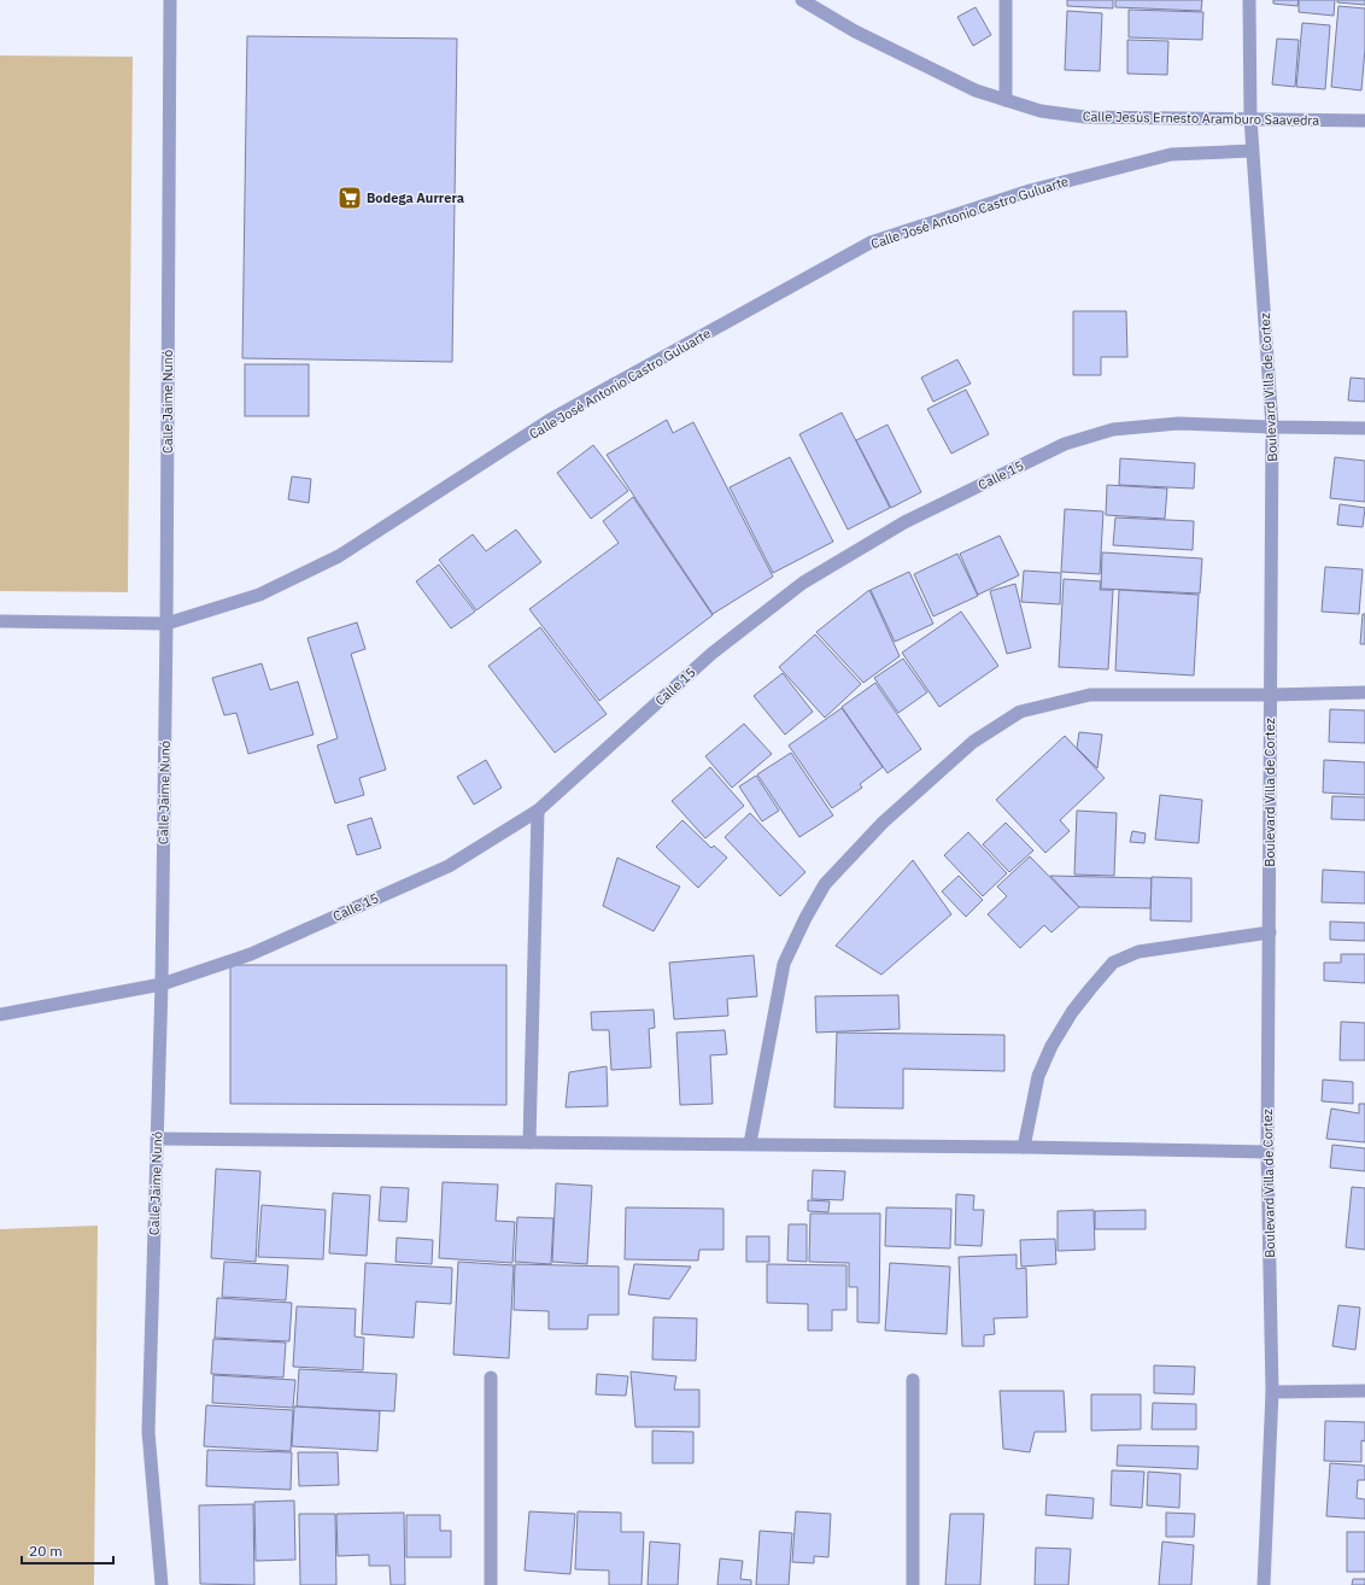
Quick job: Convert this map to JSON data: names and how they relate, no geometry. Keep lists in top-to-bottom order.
{
  "streets": {
    "street": [
      "Calle Jesús Ernesto Aramburo Saavedra",
      "Calle José Antonio Castro Guluarte",
      "Boulevard Villa de Cortez",
      "Calle Jaime Nunó",
      "Calle 15"
    ]
  },
  "crossings": [
    ["Calle Jesús Ernesto Aramburo Saavedra", "Boulevard Villa de Cortez"],
    ["Calle José Antonio Castro Guluarte", "Boulevard Villa de Cortez"],
    ["Calle José Antonio Castro Guluarte", "Calle Jaime Nunó"],
    ["Boulevard Villa de Cortez", "Calle 15"],
    ["Calle Jaime Nunó", "Calle 15"]
  ],
  "places": {
    "supermarket": ["Bodega Aurrera"]
  },
  "scale_bar": "20 m"
}
